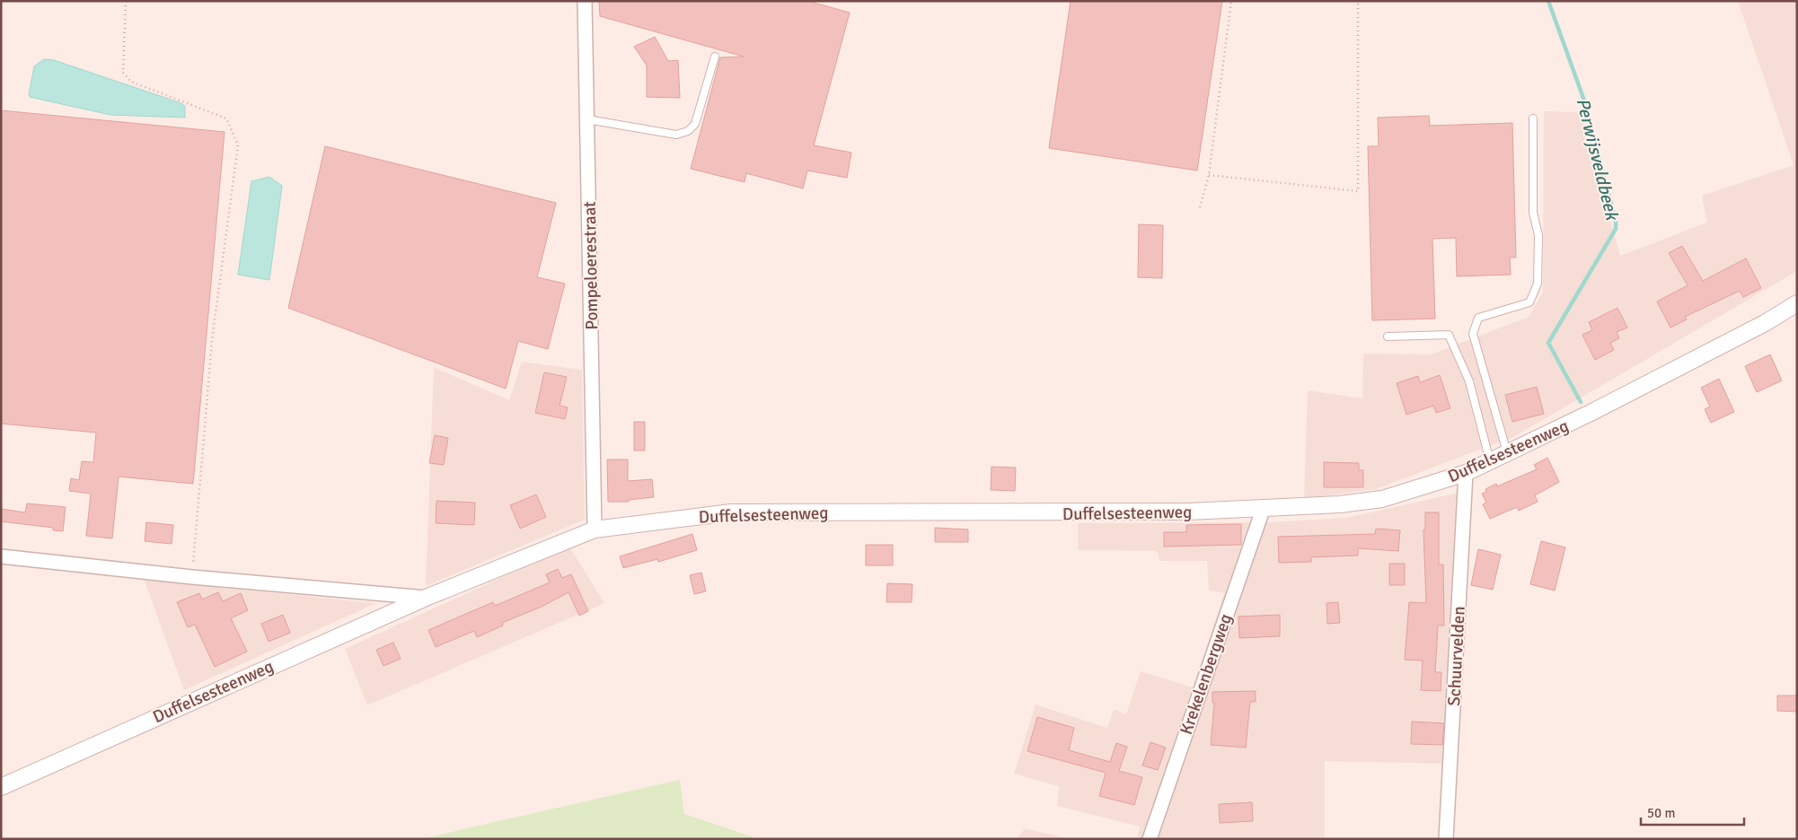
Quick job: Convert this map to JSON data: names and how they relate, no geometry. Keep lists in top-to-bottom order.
{
  "streets": {
    "street": [
      "Pompeloerestraat",
      "Duffelsesteenweg",
      "Schuurvelden",
      "Krekelenbergweg"
    ]
  },
  "crossings": [
    ["Pompeloerestraat", "Duffelsesteenweg"],
    ["Duffelsesteenweg", "Schuurvelden"],
    ["Duffelsesteenweg", "Krekelenbergweg"]
  ],
  "water": ["Perwijsveldbeek"],
  "scale_bar": "50 m"
}
